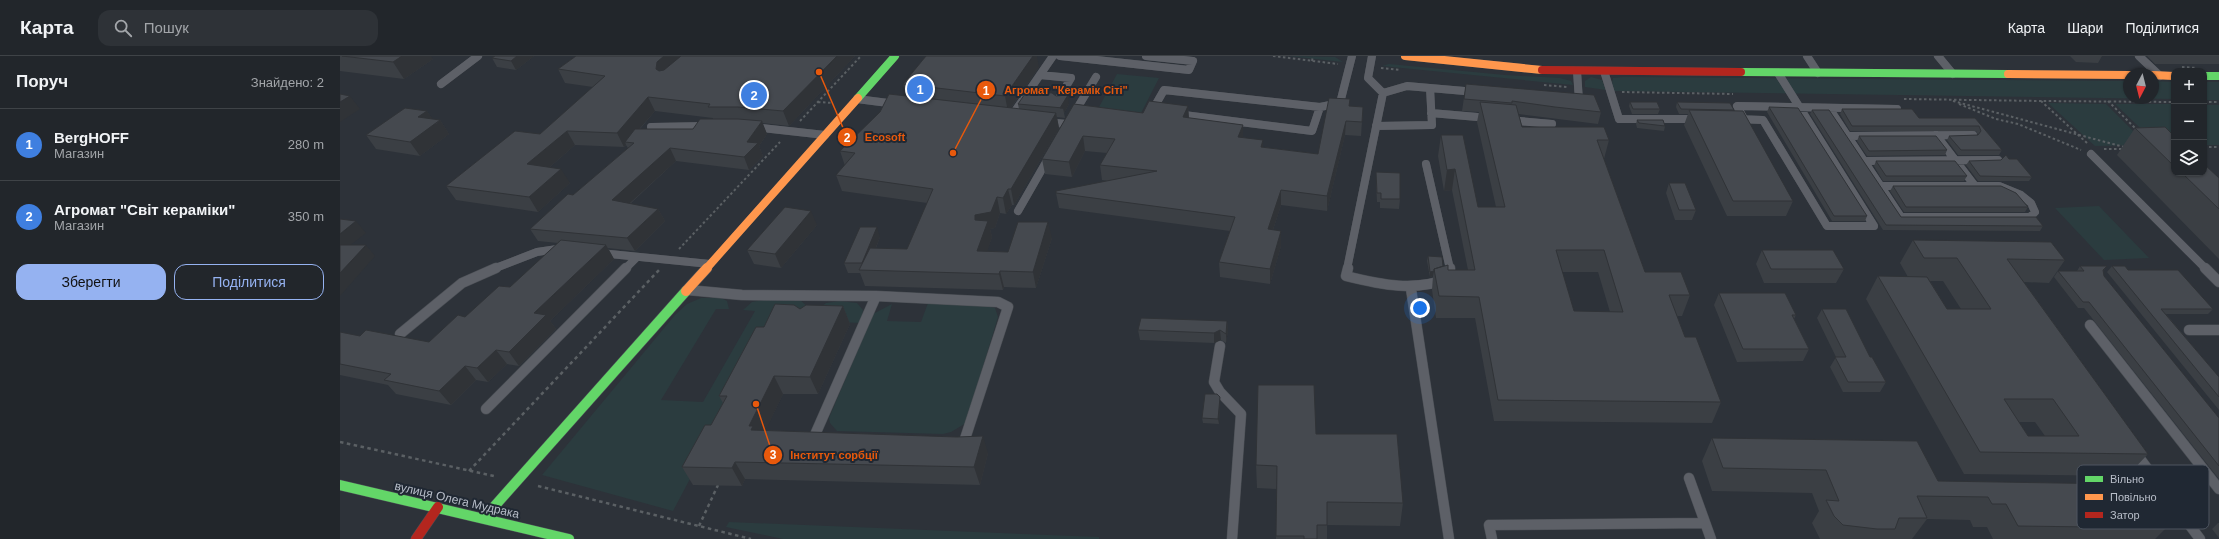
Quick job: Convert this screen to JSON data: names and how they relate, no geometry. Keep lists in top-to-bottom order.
{
  "streets": {
    "main road": ["вулиця Олега Мудрака"]
  },
  "places": ["Ecosoft", "Агромат \"Керамік Сіті\"", "Інститут сорбції"],
  "legend": ["Вільно", "Повільно", "Затор"],
  "north": "bottom",
  "page": {
    "header": "Карта",
    "search": "Пошук",
    "nav": ["Карта", "Шари", "Поділитися"],
    "heading": ["Поруч", "Знайдено: 2"],
    "map_buttons": ["+", "−"],
    "pins": ["1", "2"],
    "list": [
      {
        "mark": "1",
        "name": "BergHOFF",
        "note": "Магазин",
        "value": "280 m"
      },
      {
        "mark": "2",
        "name": "Агромат \"Світ кераміки\"",
        "note": "Магазин",
        "value": "350 m"
      }
    ],
    "buttons": ["Зберегти", "Поділитися"]
  }
}
